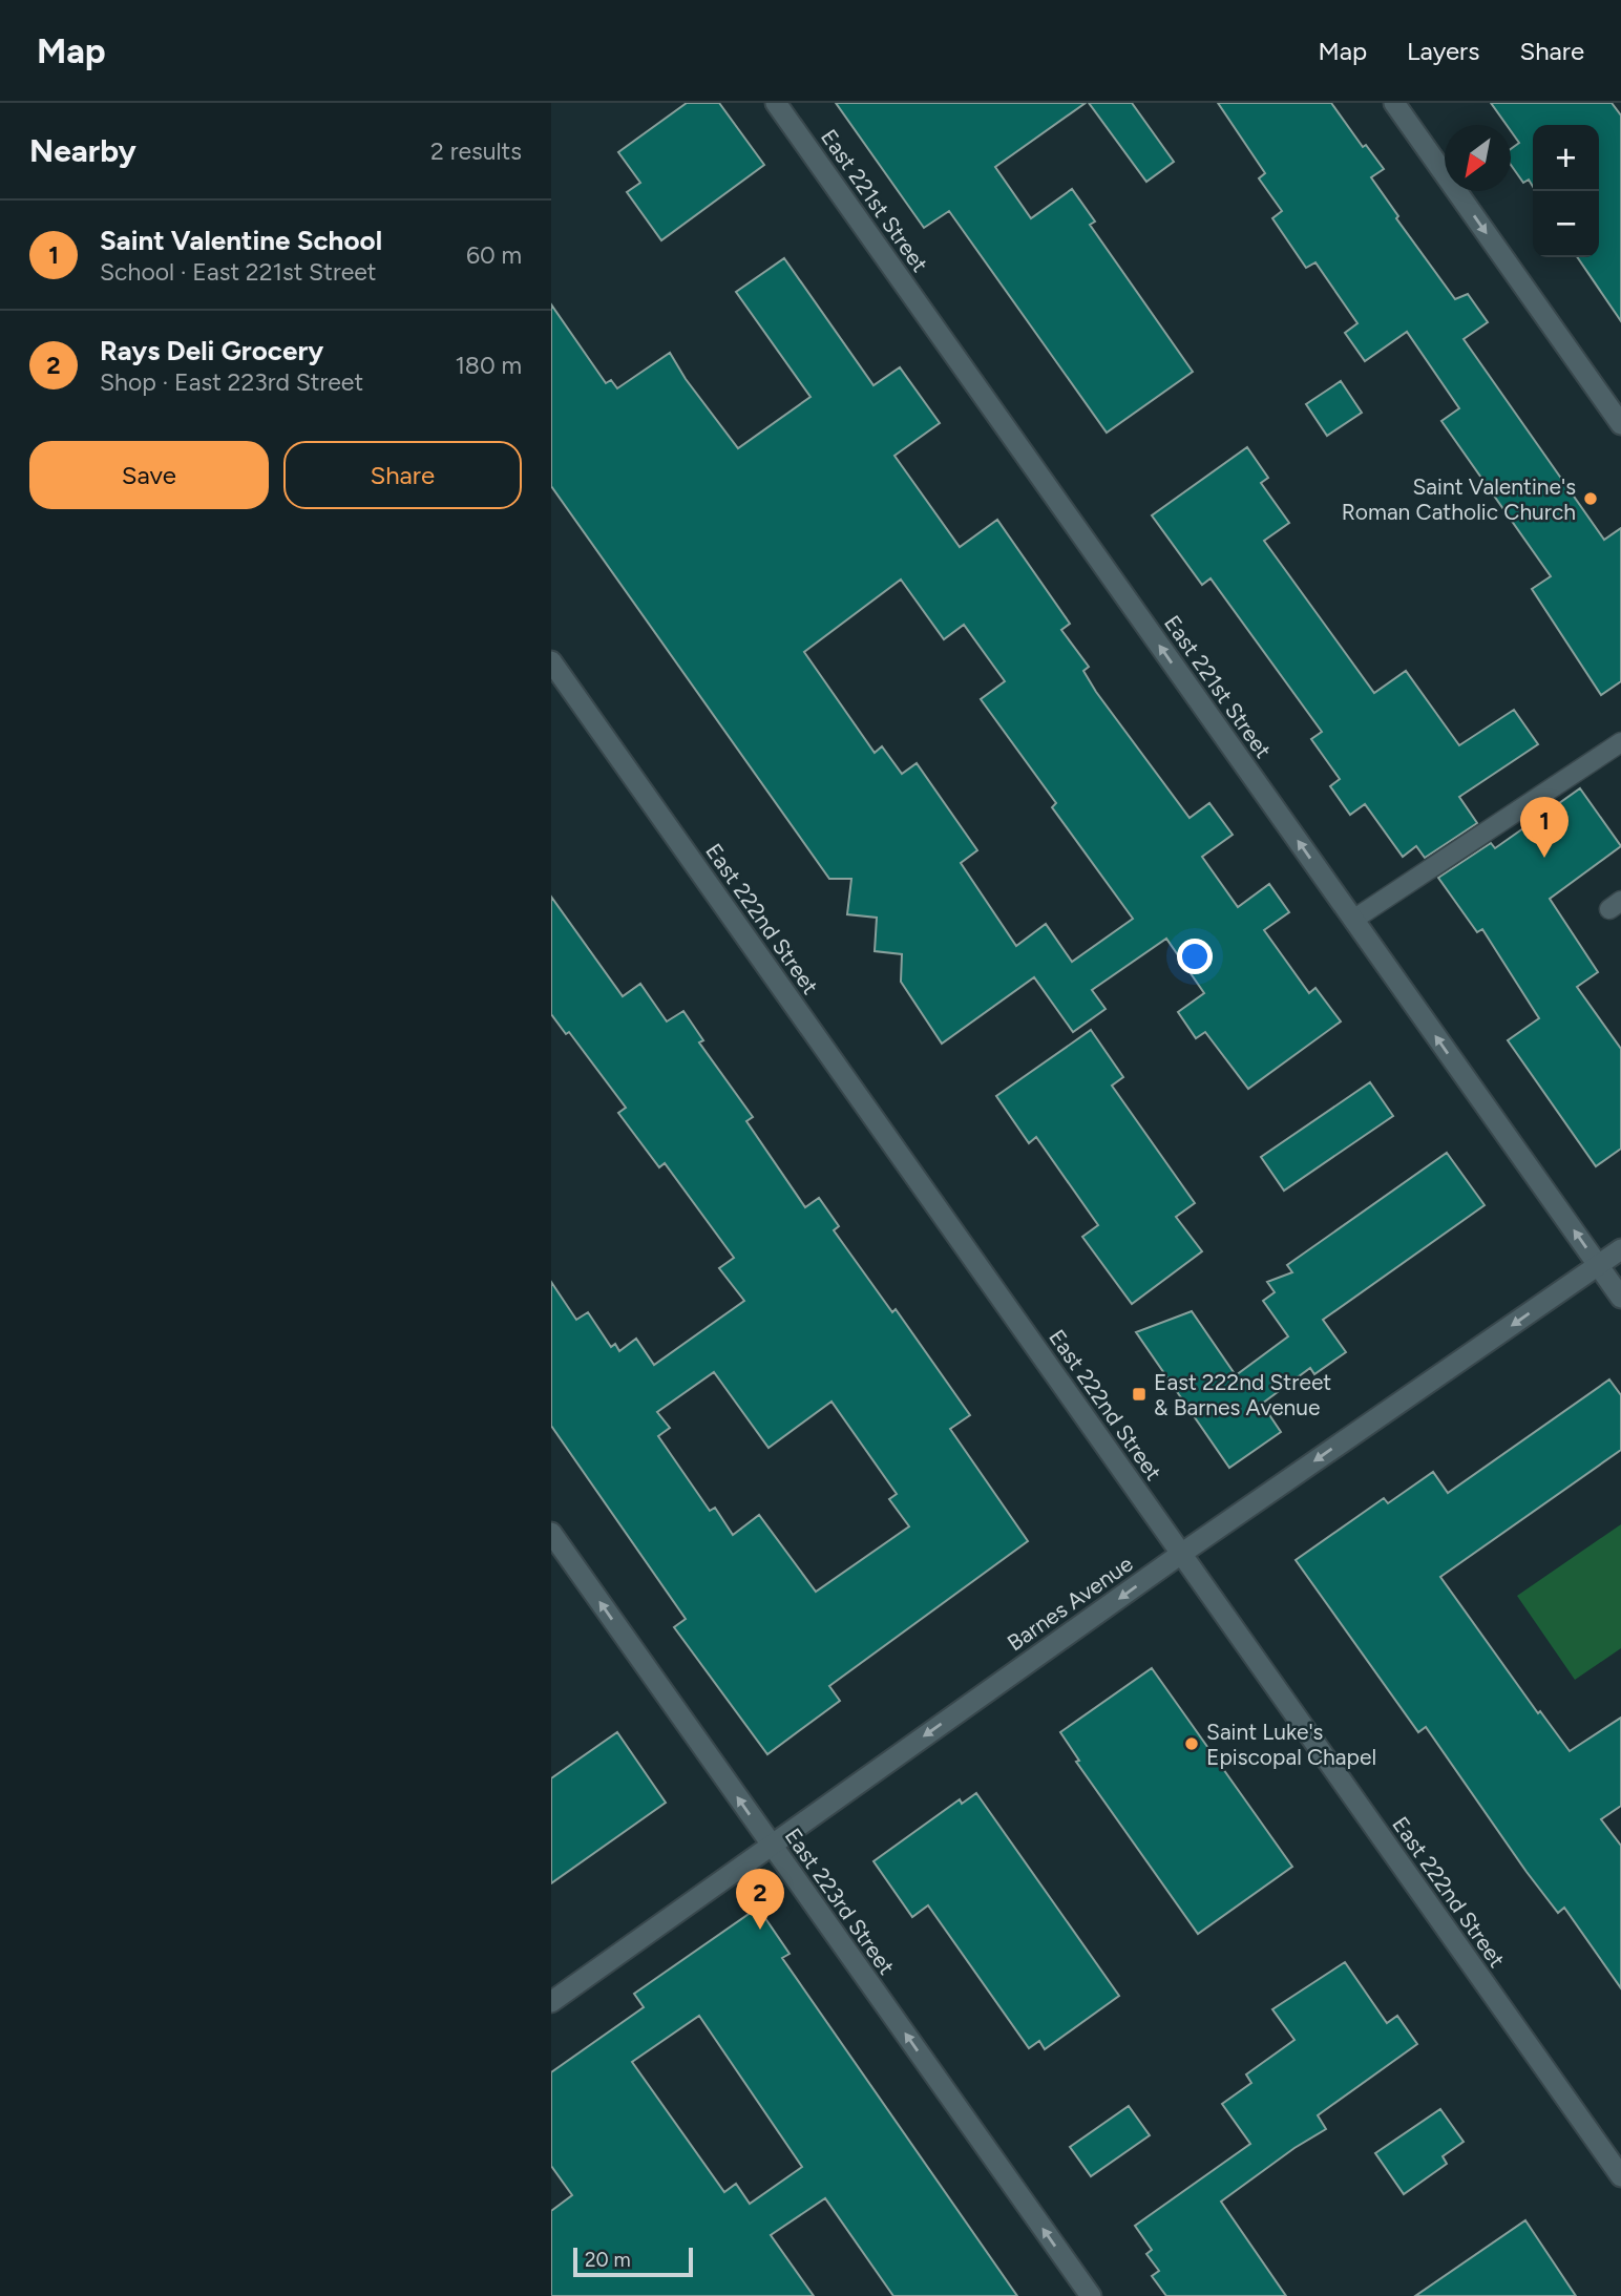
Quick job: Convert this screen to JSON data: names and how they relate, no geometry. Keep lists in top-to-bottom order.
{
  "streets": {
    "street": [
      "East 221st Street",
      "East 222nd Street",
      "Barnes Avenue",
      "East 223rd Street"
    ]
  },
  "crossings": [
    ["East 221st Street", "Barnes Avenue"],
    ["East 222nd Street", "Barnes Avenue"],
    ["Barnes Avenue", "East 223rd Street"]
  ],
  "one_way": ["East 221st Street", "Barnes Avenue", "East 223rd Street"],
  "places": {
    "other": ["Saint Valentine's Roman Catholic Church", "Saint Luke's Episcopal Chapel"],
    "transit": ["East 222nd Street & Barnes Avenue"]
  },
  "scale_bar": "20 m",
  "north": "bottom left",
  "page": {
    "header": "Map",
    "nav": ["Map", "Layers", "Share"],
    "heading": ["Nearby", "2 results"],
    "map_buttons": ["+", "−"],
    "list": [
      {
        "mark": "1",
        "name": "Saint Valentine School",
        "note": "School · East 221st Street",
        "value": "60 m"
      },
      {
        "mark": "2",
        "name": "Rays Deli Grocery",
        "note": "Shop · East 223rd Street",
        "value": "180 m"
      }
    ],
    "buttons": ["Save", "Share"],
    "pins": ["1", "2"],
    "scale": "20 m"
  }
}
